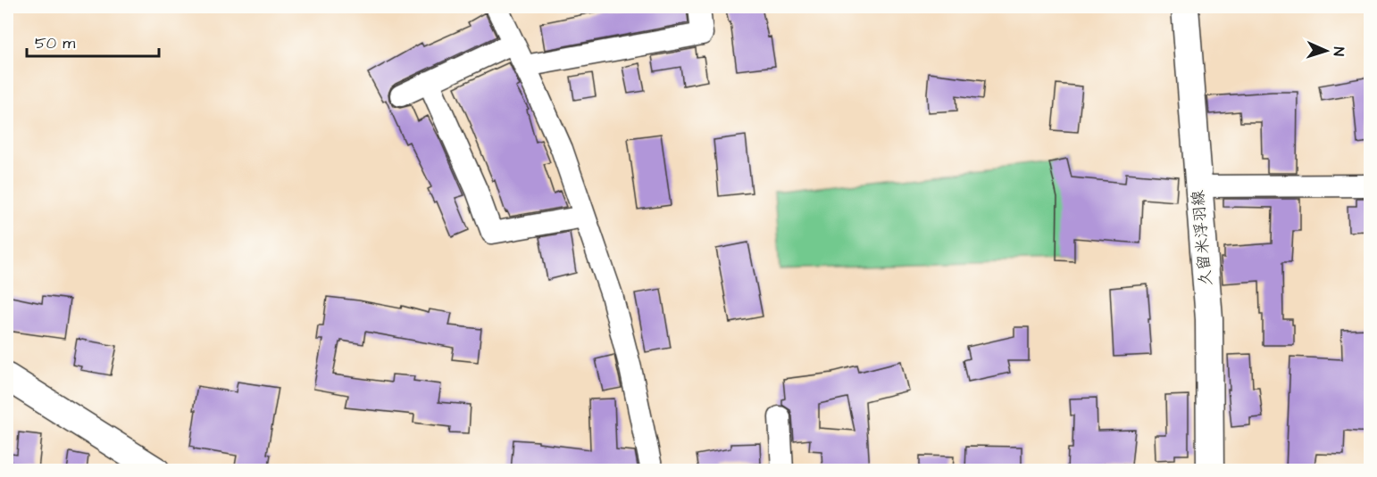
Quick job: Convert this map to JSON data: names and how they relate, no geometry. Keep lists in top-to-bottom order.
{
  "streets": {
    "main road": ["久留米浮羽線"]
  },
  "scale_bar": "50 m",
  "north": "right"
}
